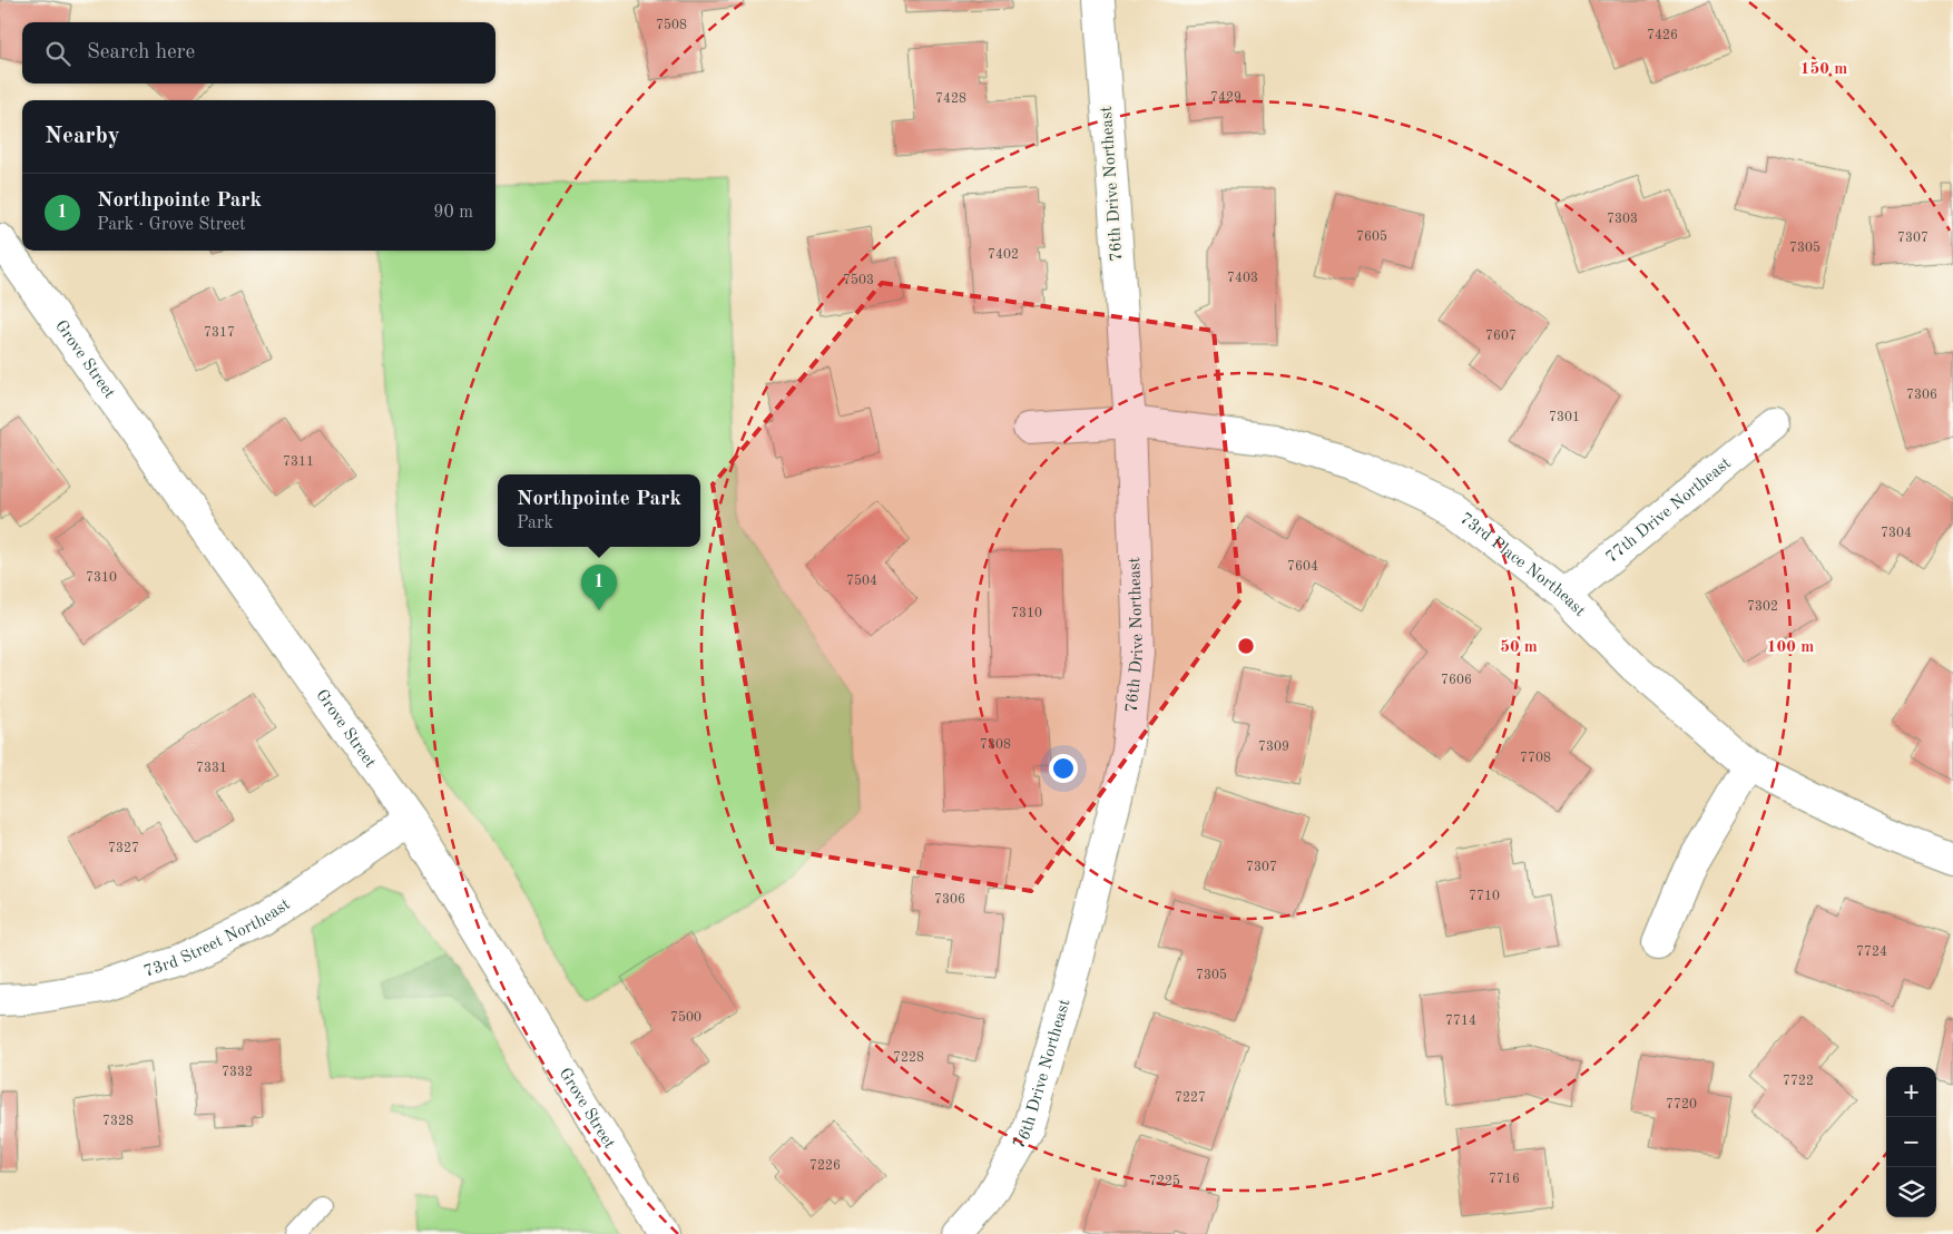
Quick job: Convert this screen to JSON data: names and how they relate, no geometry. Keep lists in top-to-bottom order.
{
  "streets": {
    "street": [
      "76th Drive Northeast",
      "Grove Street",
      "77th Drive Northeast",
      "73rd Place Northeast",
      "73rd Street Northeast"
    ]
  },
  "crossings": [
    ["76th Drive Northeast", "73rd Place Northeast"],
    ["Grove Street", "73rd Street Northeast"],
    ["77th Drive Northeast", "73rd Place Northeast"]
  ],
  "house_numbers": [
    "7508",
    "7426",
    "7429",
    "7428",
    "7303",
    "7605",
    "7307",
    "7305",
    "7402",
    "7403",
    "7503",
    "7317",
    "7607",
    "7306",
    "7301",
    "7311",
    "7304",
    "7604",
    "7310",
    "7504",
    "7302",
    "7310",
    "7606",
    "7308",
    "7309",
    "7708",
    "7331",
    "7327",
    "7307",
    "7710",
    "7306",
    "7724",
    "7305",
    "7500",
    "7714",
    "7228",
    "7332",
    "7722",
    "7227",
    "7720",
    "7328",
    "7226",
    "7716",
    "7225"
  ],
  "page": {
    "search": "Search here",
    "heading": "Nearby",
    "list": [
      {
        "mark": "1",
        "name": "Northpointe Park",
        "note": "Park · Grove Street",
        "value": "90 m"
      }
    ],
    "popup": ["Northpointe Park", "Park"],
    "pins": "1",
    "map_buttons": ["+", "−"]
  },
  "rings": ["150 m", "50 m", "100 m"]
}
